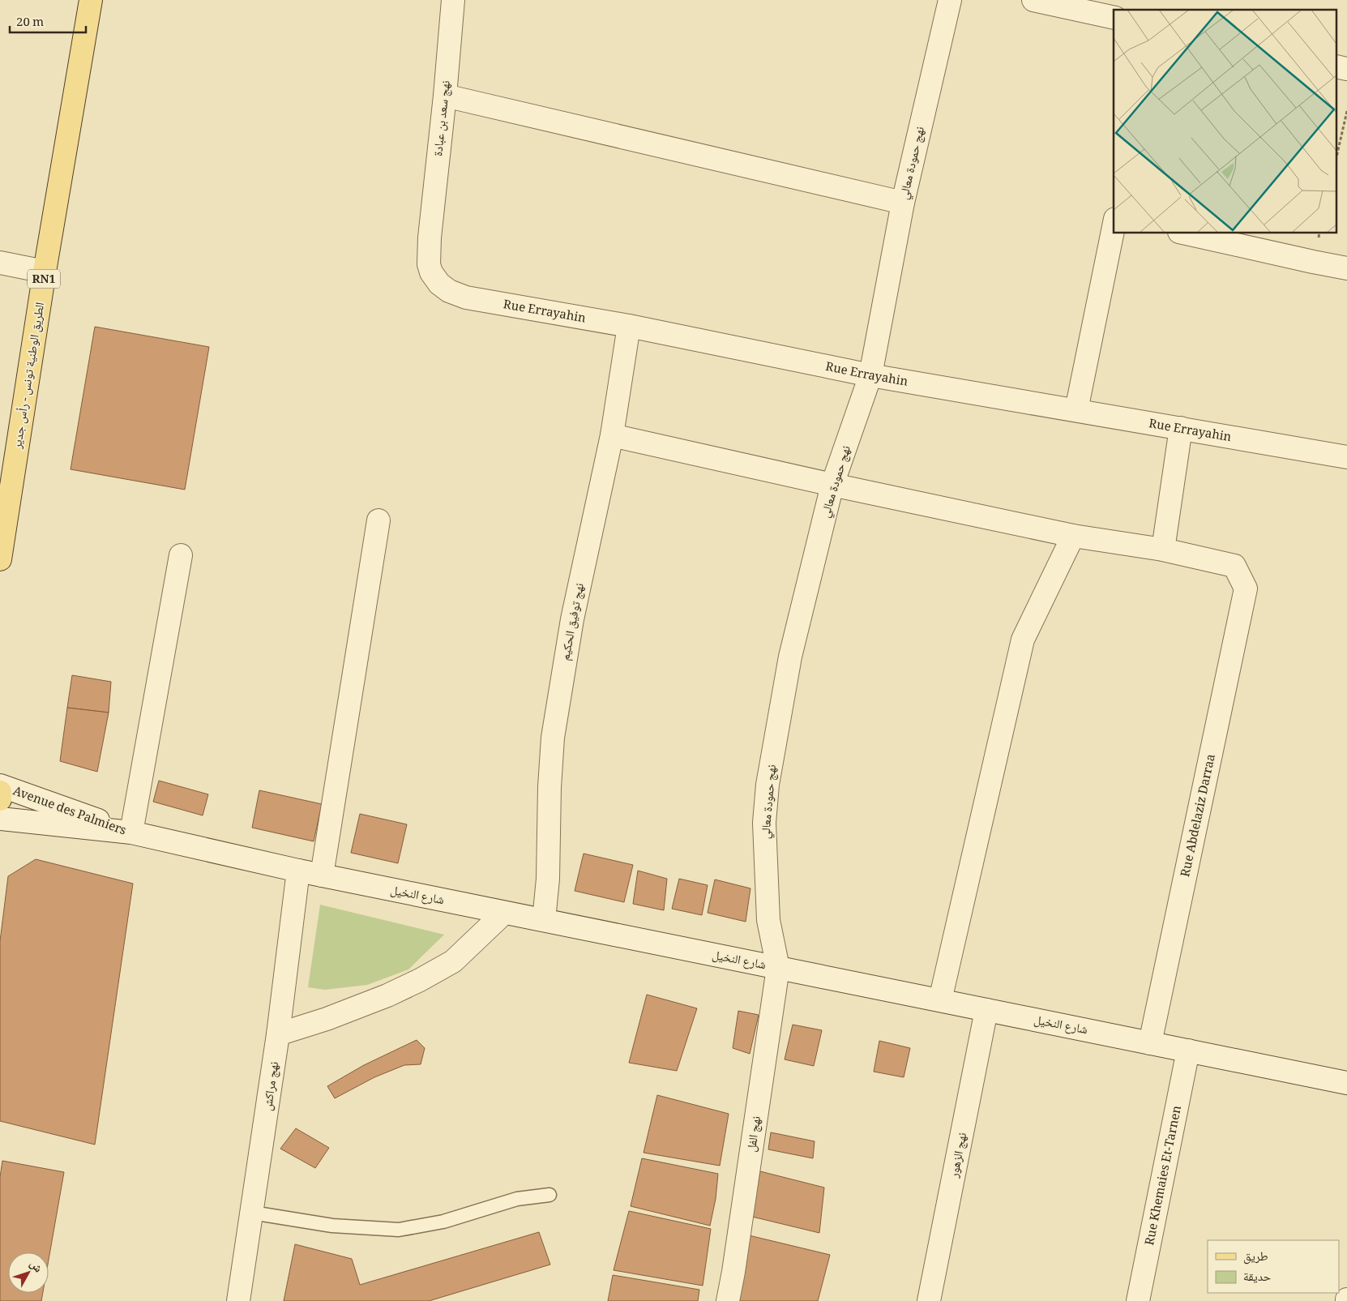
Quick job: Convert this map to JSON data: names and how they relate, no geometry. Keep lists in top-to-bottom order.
{
  "streets": {
    "main road": ["RN1", "الطريق الوطنية تونس - رأس جدير"],
    "street": [
      "نهج سعد بن عبادة",
      "نهج حمودة معالي",
      "Rue Errayahin",
      "نهج توفيق الحكيم",
      "Avenue des Palmiers",
      "Rue Abdelaziz Darraa",
      "شارع النخيل",
      "نهج مراكش",
      "نهج الفل",
      "نهج الزهور",
      "Rue Khemaies Et-Tarnen"
    ]
  },
  "crossings": [
    ["نهج سعد بن عبادة", "Rue Errayahin"],
    ["نهج حمودة معالي", "Rue Errayahin"],
    ["نهج حمودة معالي", "شارع النخيل"],
    ["نهج حمودة معالي", "نهج الفل"],
    ["Rue Errayahin", "نهج توفيق الحكيم"],
    ["نهج توفيق الحكيم", "شارع النخيل"],
    ["Avenue des Palmiers", "شارع النخيل"],
    ["Rue Abdelaziz Darraa", "شارع النخيل"],
    ["شارع النخيل", "نهج مراكش"],
    ["شارع النخيل", "نهج الفل"],
    ["شارع النخيل", "نهج الزهور"],
    ["شارع النخيل", "Rue Khemaies Et-Tarnen"]
  ],
  "legend": ["طريق", "حديقة"],
  "scale_bar": "20 m",
  "north": "top right"
}
